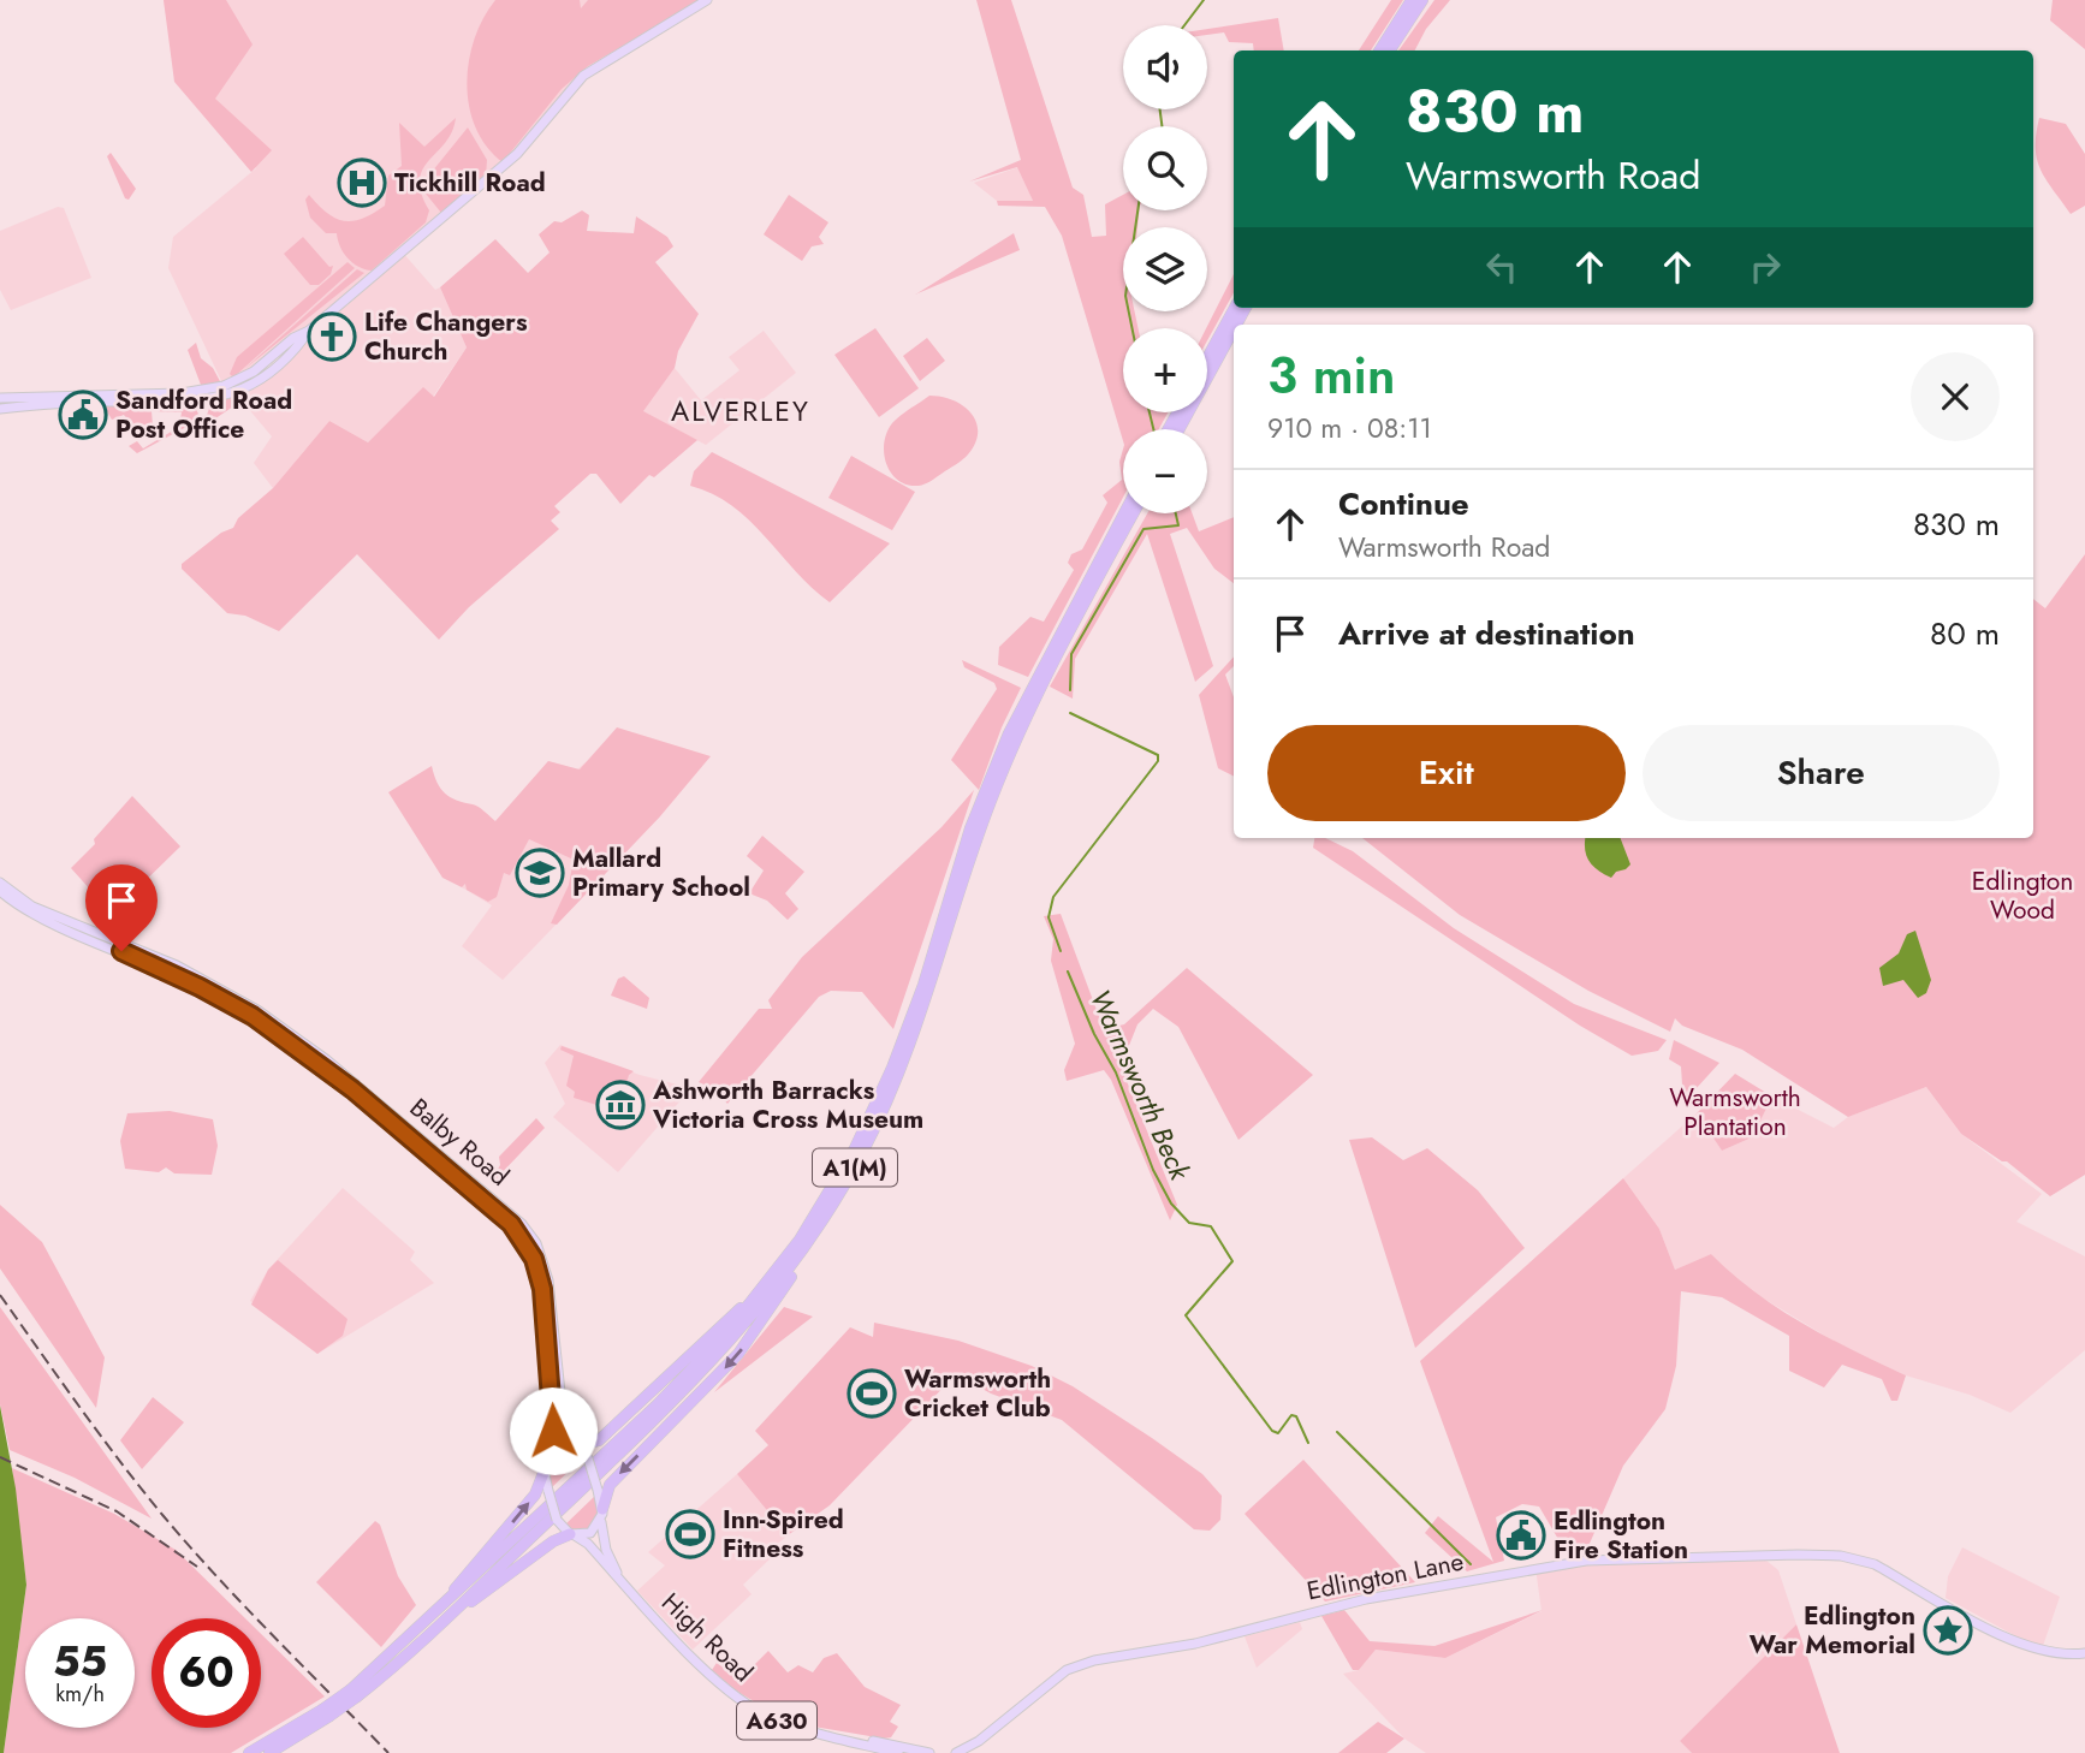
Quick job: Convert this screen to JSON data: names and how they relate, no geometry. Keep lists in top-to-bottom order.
{
  "streets": {
    "highway": ["A1(M)"],
    "main road": [
      "Balby Road",
      "Edlington Lane",
      "High Road",
      "A630"
    ]
  },
  "crossings": [
    ["Balby Road", "High Road"]
  ],
  "districts": ["ALVERLEY"],
  "water": ["Warmsworth Beck"],
  "parks": ["Edlington Wood", "Warmsworth Plantation"],
  "places": {
    "hospital": ["Tickhill Road"],
    "church": ["Life Changers Church"],
    "public building": ["Sandford Road Post Office", "Edlington Fire Station"],
    "school or university": ["Mallard Primary School"],
    "museum": ["Ashworth Barracks Victoria Cross Museum"],
    "sports": ["Warmsworth Cricket Club", "Inn-Spired Fitness"],
    "place": ["Edlington War Memorial"]
  },
  "page": {
    "map_buttons": ["+", "−"],
    "turn": ["830 m", "Warmsworth Road"],
    "heading": ["3 min", "910 m · 08:11"],
    "list": [
      {
        "name": "Continue",
        "note": "Warmsworth Road",
        "value": "830 m"
      },
      {
        "name": "Arrive at destination",
        "value": "80 m"
      }
    ],
    "buttons": ["Exit", "Share"],
    "speed": "55 km/h",
    "limit": "60"
  }
}
